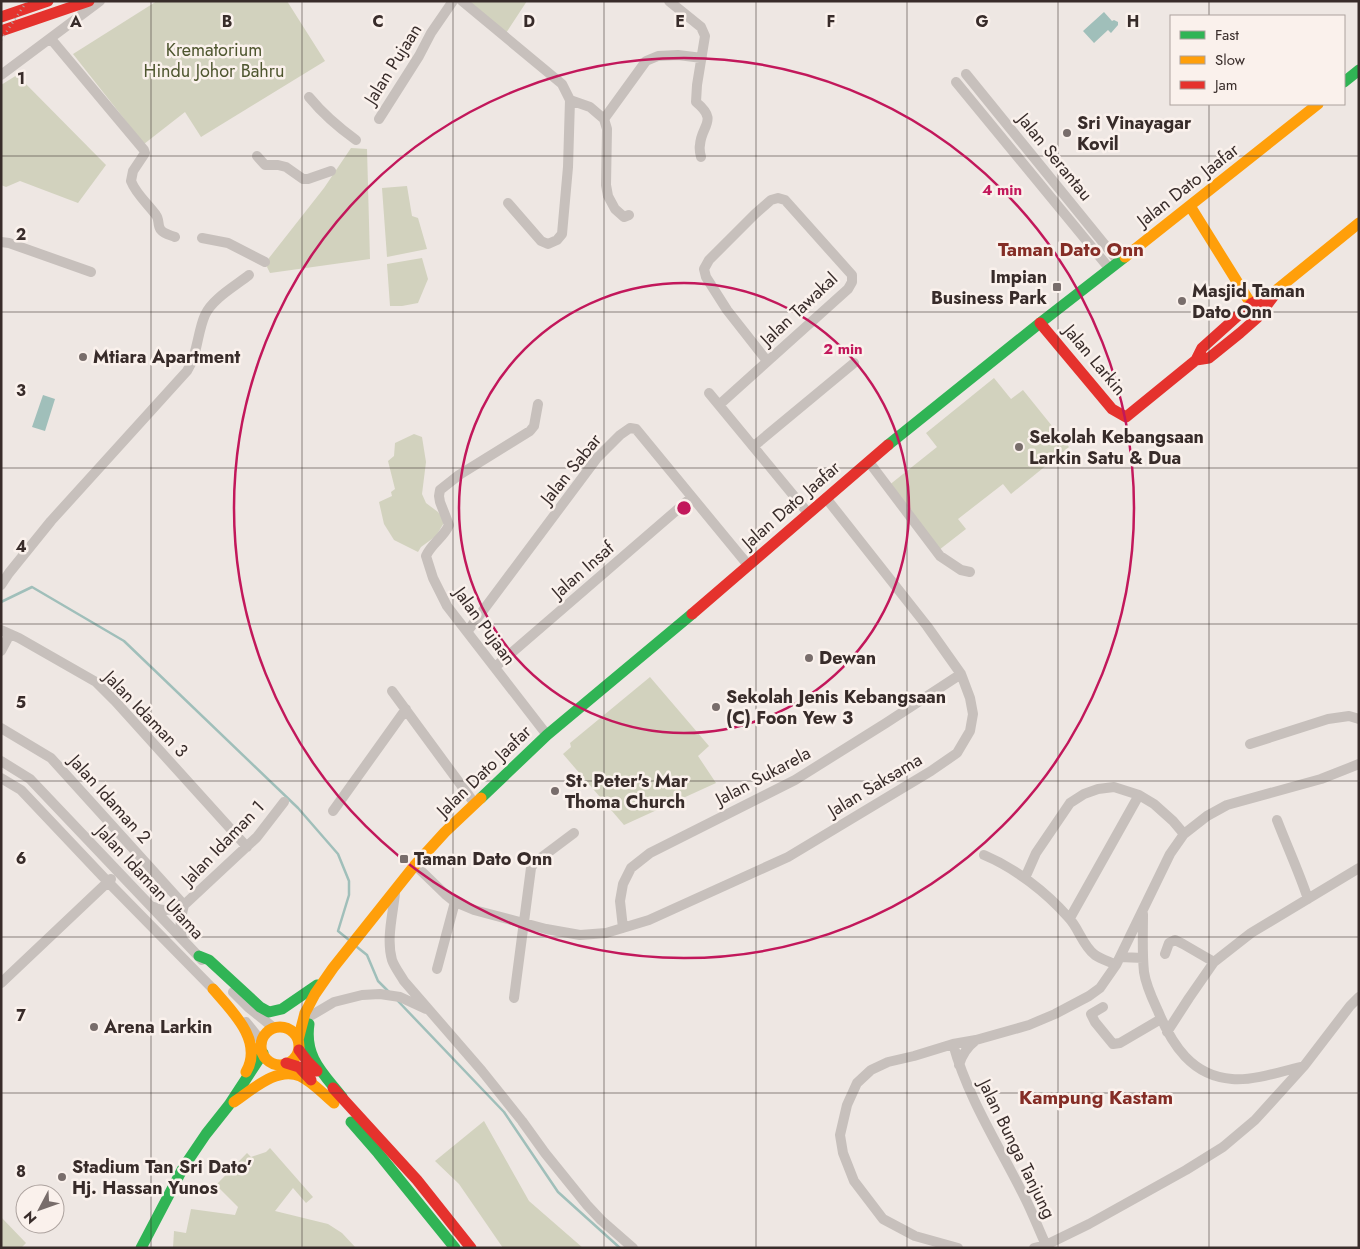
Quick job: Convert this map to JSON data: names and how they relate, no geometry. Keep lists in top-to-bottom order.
{
  "streets": {
    "main road": ["Jalan Dato Jaafar", "Jalan Larkin"],
    "street": [
      "Jalan Pujaan",
      "Jalan Serantau",
      "Jalan Tawakal",
      "Jalan Sabar",
      "Jalan Insaf",
      "Jalan Idaman 3",
      "Jalan Sukarela",
      "Jalan Saksama",
      "Jalan Idaman 2",
      "Jalan Idaman 1",
      "Jalan Idaman Utama",
      "Jalan Bunga Tanjung"
    ]
  },
  "crossings": [
    ["Jalan Pujaan", "Jalan Dato Jaafar"],
    ["Jalan Pujaan", "Jalan Sabar"],
    ["Jalan Pujaan", "Jalan Insaf"],
    ["Jalan Serantau", "Jalan Dato Jaafar"],
    ["Jalan Dato Jaafar", "Jalan Larkin"],
    ["Jalan Dato Jaafar", "Jalan Sabar"],
    ["Jalan Dato Jaafar", "Jalan Saksama"],
    ["Jalan Dato Jaafar", "Jalan Idaman Utama"],
    ["Jalan Sabar", "Jalan Insaf"],
    ["Jalan Idaman 3", "Jalan Idaman 1"],
    ["Jalan Sukarela", "Jalan Saksama"],
    ["Jalan Idaman 2", "Jalan Idaman 1"],
    ["Jalan Idaman 1", "Jalan Idaman Utama"]
  ],
  "districts": ["Taman Dato Onn", "Kampung Kastam"],
  "parks": ["Krematorium Hindu Johor Bahru"],
  "places": {
    "other": [
      "Sri Vinayagar Kovil",
      "Masjid Taman Dato Onn",
      "Mtiara Apartment",
      "Sekolah Kebangsaan Larkin Satu & Dua",
      "Dewan",
      "Sekolah Jenis Kebangsaan (C) Foon Yew 3",
      "St. Peter's Mar Thoma Church",
      "Arena Larkin",
      "Stadium Tan Sri Dato’ Hj. Hassan Yunos"
    ],
    "transit": ["Impian Business Park", "Taman Dato Onn"]
  },
  "legend": ["Fast", "Slow", "Jam"],
  "north": "bottom left",
  "grid": {
    "columns": [
      "A",
      "B",
      "C",
      "D",
      "E",
      "F",
      "G",
      "H"
    ],
    "rows": [
      "1",
      "2",
      "3",
      "4",
      "5",
      "6",
      "7",
      "8"
    ]
  },
  "rings": ["4 min", "2 min"]
}
